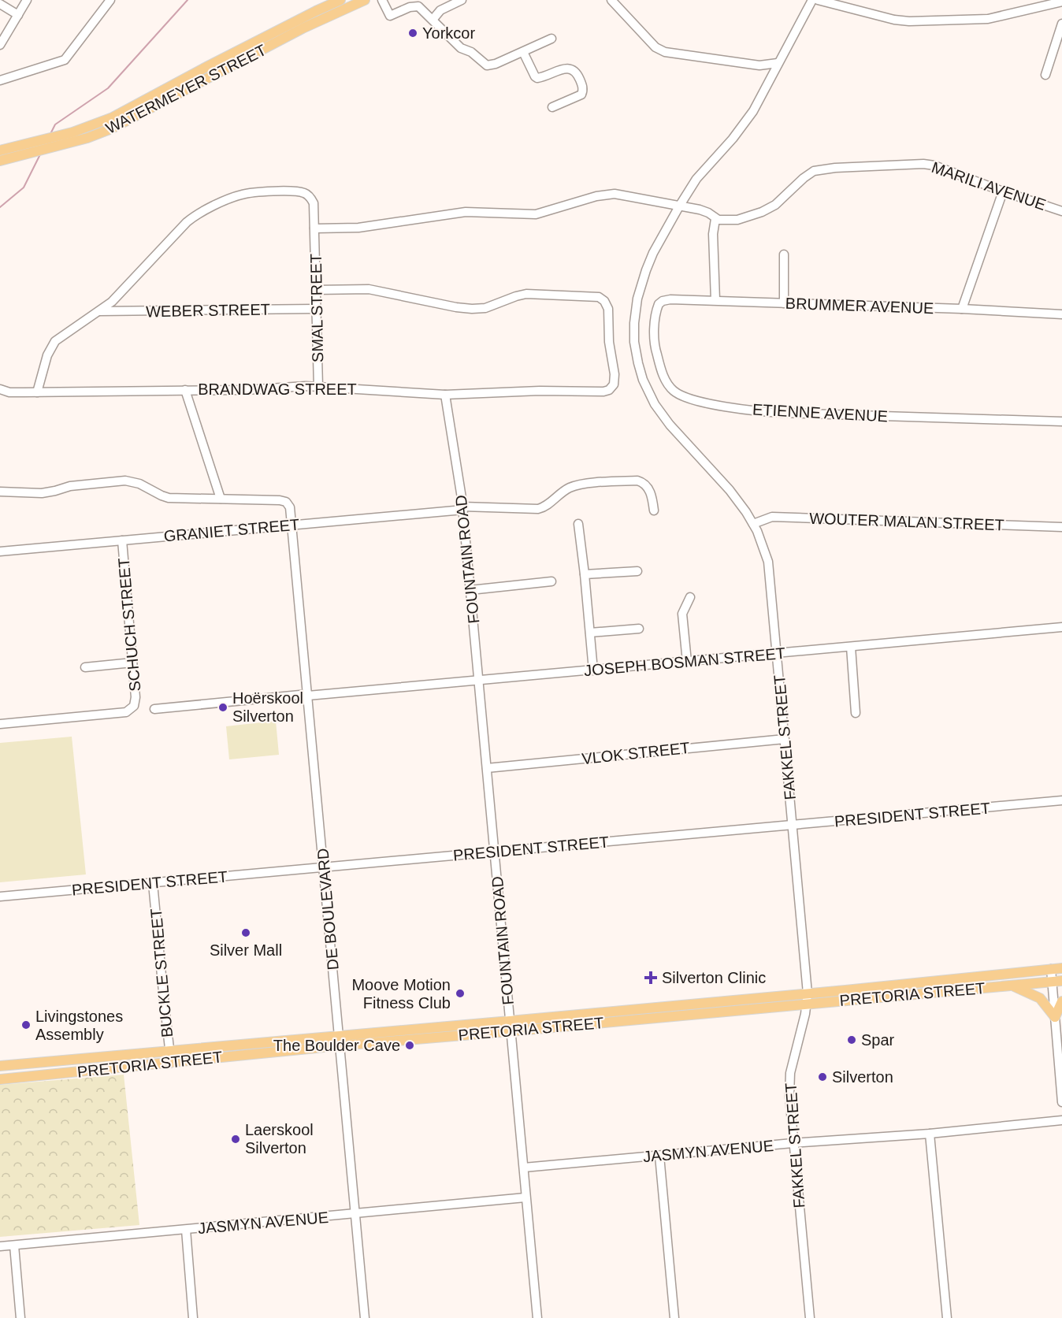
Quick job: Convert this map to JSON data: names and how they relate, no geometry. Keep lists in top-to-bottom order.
{
  "streets": {
    "main road": ["WATERMEYER STREET", "PRETORIA STREET"],
    "street": [
      "MARILI AVENUE",
      "BRUMMER AVENUE",
      "SMAL STREET",
      "WEBER STREET",
      "BRANDWAG STREET",
      "ETIENNE AVENUE",
      "WOUTER MALAN STREET",
      "GRANIET STREET",
      "FOUNTAIN ROAD",
      "SCHUCH STREET",
      "JOSEPH BOSMAN STREET",
      "FAKKEL STREET",
      "VLOK STREET",
      "PRESIDENT STREET",
      "DE BOULEVARD",
      "BUCKLE STREET",
      "JASMYN AVENUE"
    ]
  },
  "crossings": [
    ["MARILI AVENUE", "SMAL STREET"],
    ["MARILI AVENUE", "FAKKEL STREET"],
    ["BRUMMER AVENUE", "ETIENNE AVENUE"],
    ["SMAL STREET", "WEBER STREET"],
    ["SMAL STREET", "BRANDWAG STREET"],
    ["BRANDWAG STREET", "FOUNTAIN ROAD"],
    ["WOUTER MALAN STREET", "FAKKEL STREET"],
    ["GRANIET STREET", "FOUNTAIN ROAD"],
    ["GRANIET STREET", "SCHUCH STREET"],
    ["GRANIET STREET", "DE BOULEVARD"],
    ["FOUNTAIN ROAD", "JOSEPH BOSMAN STREET"],
    ["FOUNTAIN ROAD", "VLOK STREET"],
    ["FOUNTAIN ROAD", "PRESIDENT STREET"],
    ["FOUNTAIN ROAD", "PRETORIA STREET"],
    ["FOUNTAIN ROAD", "JASMYN AVENUE"],
    ["JOSEPH BOSMAN STREET", "FAKKEL STREET"],
    ["JOSEPH BOSMAN STREET", "DE BOULEVARD"],
    ["FAKKEL STREET", "VLOK STREET"],
    ["FAKKEL STREET", "PRESIDENT STREET"],
    ["FAKKEL STREET", "PRETORIA STREET"],
    ["FAKKEL STREET", "JASMYN AVENUE"],
    ["PRESIDENT STREET", "DE BOULEVARD"],
    ["PRESIDENT STREET", "BUCKLE STREET"],
    ["DE BOULEVARD", "PRETORIA STREET"],
    ["DE BOULEVARD", "JASMYN AVENUE"],
    ["BUCKLE STREET", "PRETORIA STREET"]
  ],
  "places": {
    "other": [
      "Yorkcor",
      "Hoërskool Silverton",
      "Silver Mall",
      "Moove Motion Fitness Club",
      "Livingstones Assembly",
      "Spar",
      "The Boulder Cave",
      "Silverton",
      "Laerskool Silverton"
    ],
    "health": ["Silverton Clinic"]
  }
}
